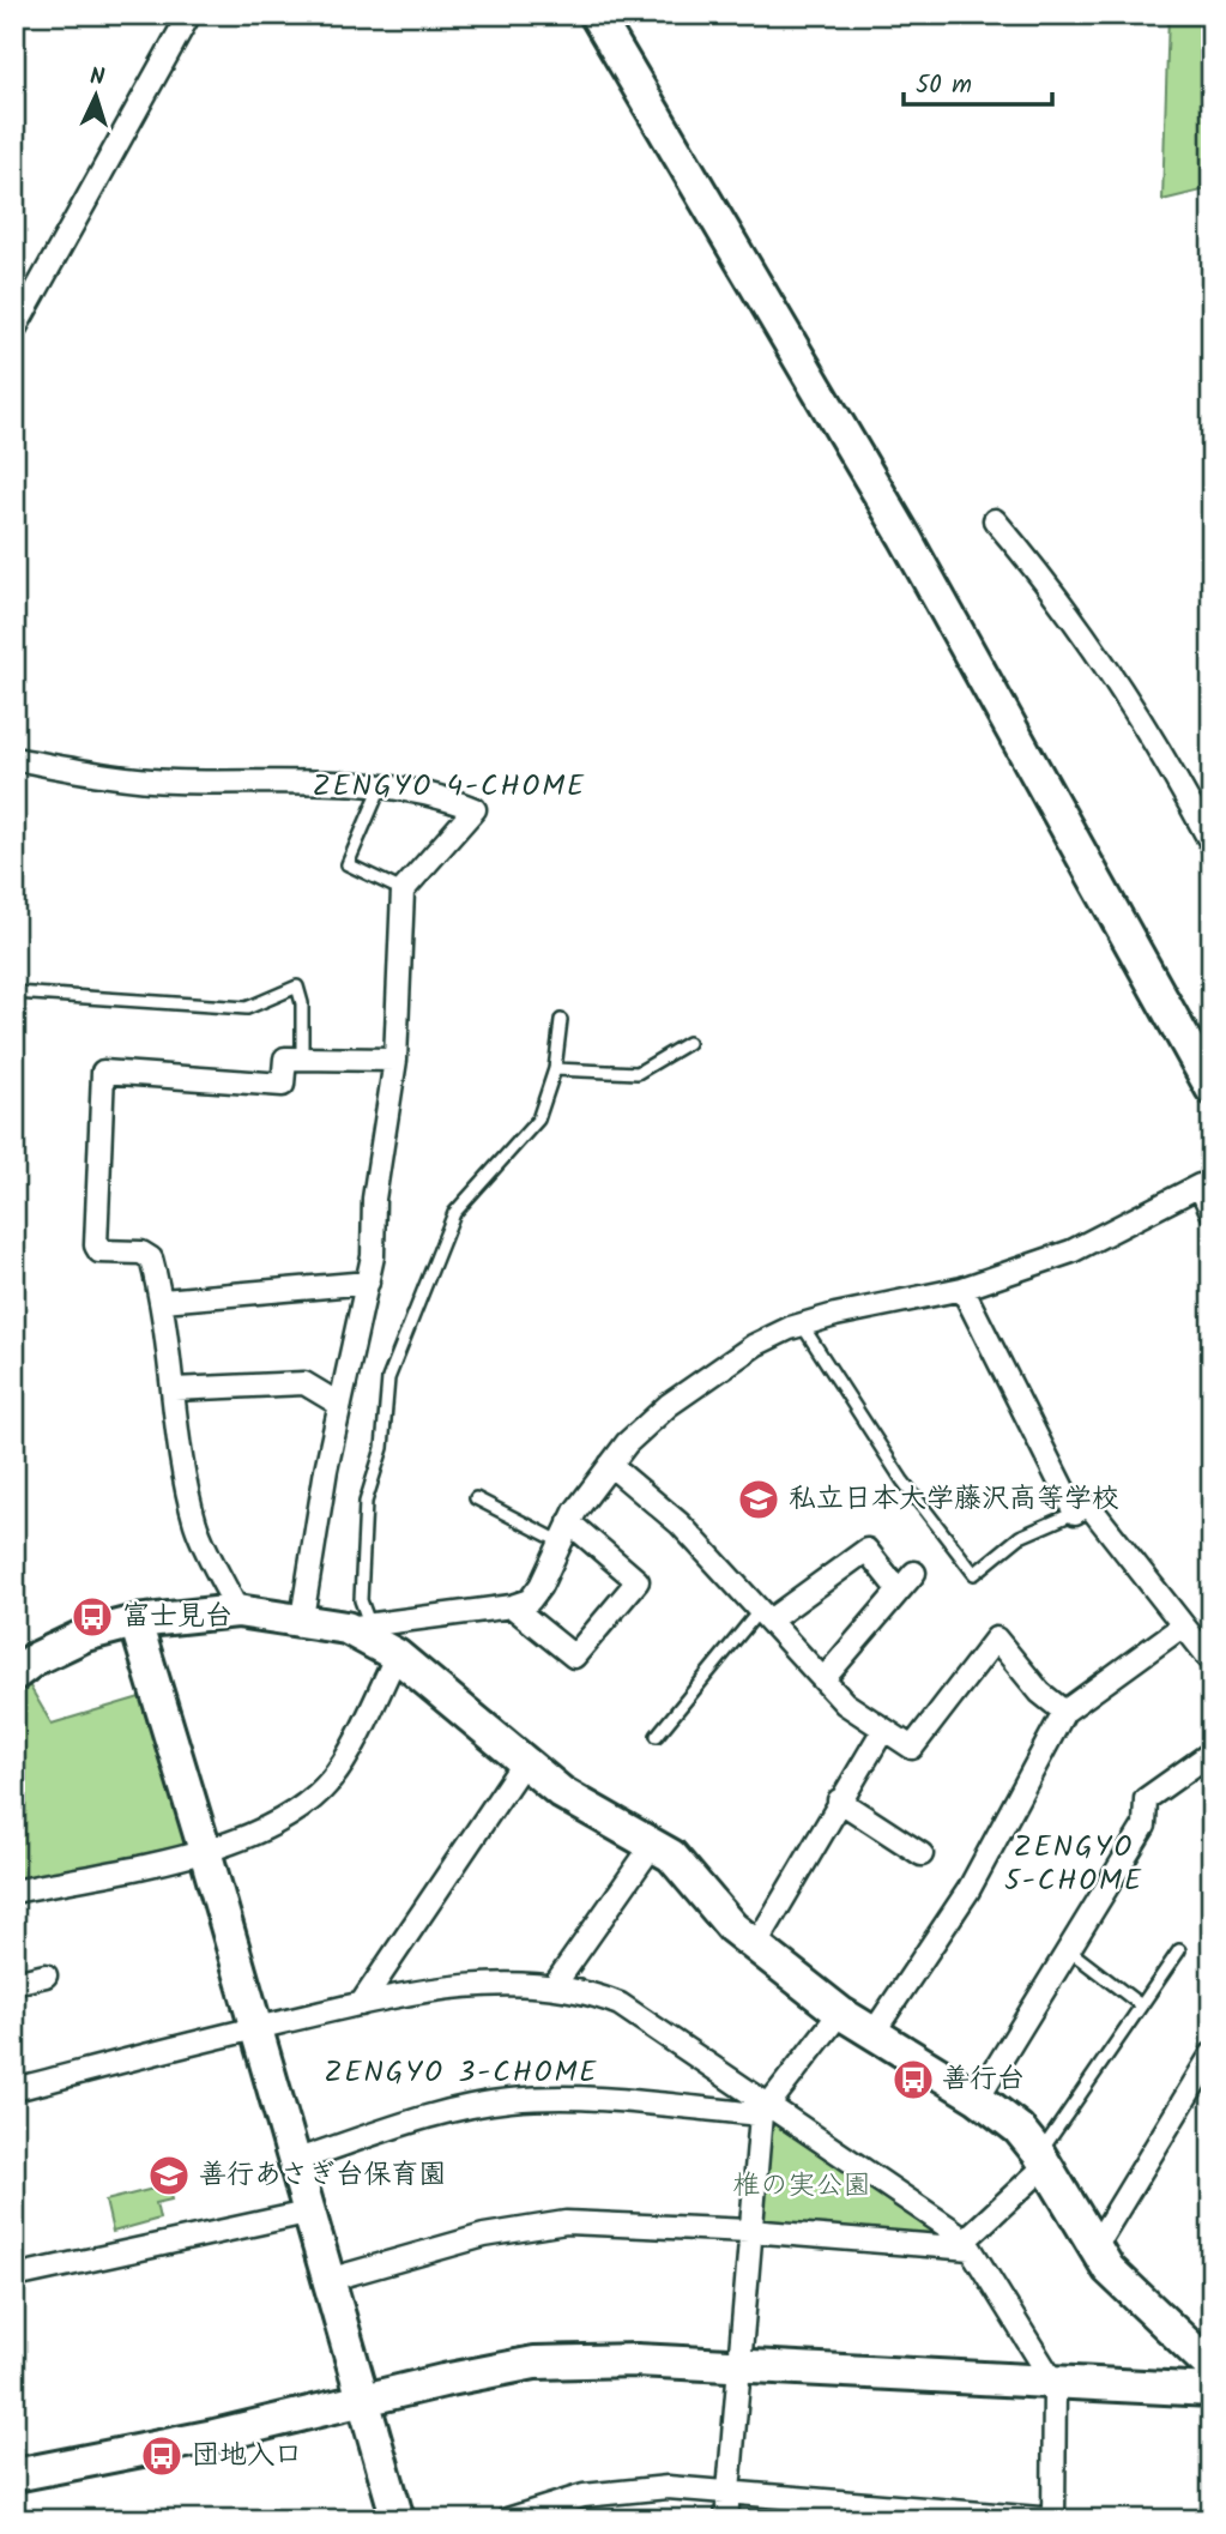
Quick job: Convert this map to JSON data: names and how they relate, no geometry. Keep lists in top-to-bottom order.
{
  "districts": ["ZENGYO 4-CHOME", "ZENGYO 5-CHOME", "ZENGYO 3-CHOME"],
  "parks": ["椎の実公園"],
  "places": {
    "school or university": ["私立日本大学藤沢高等学校", "善行あさぎ台保育園"],
    "bus stop": ["富士見台", "善行台", "団地入口"]
  },
  "scale_bar": "50 m",
  "north": "top"
}
